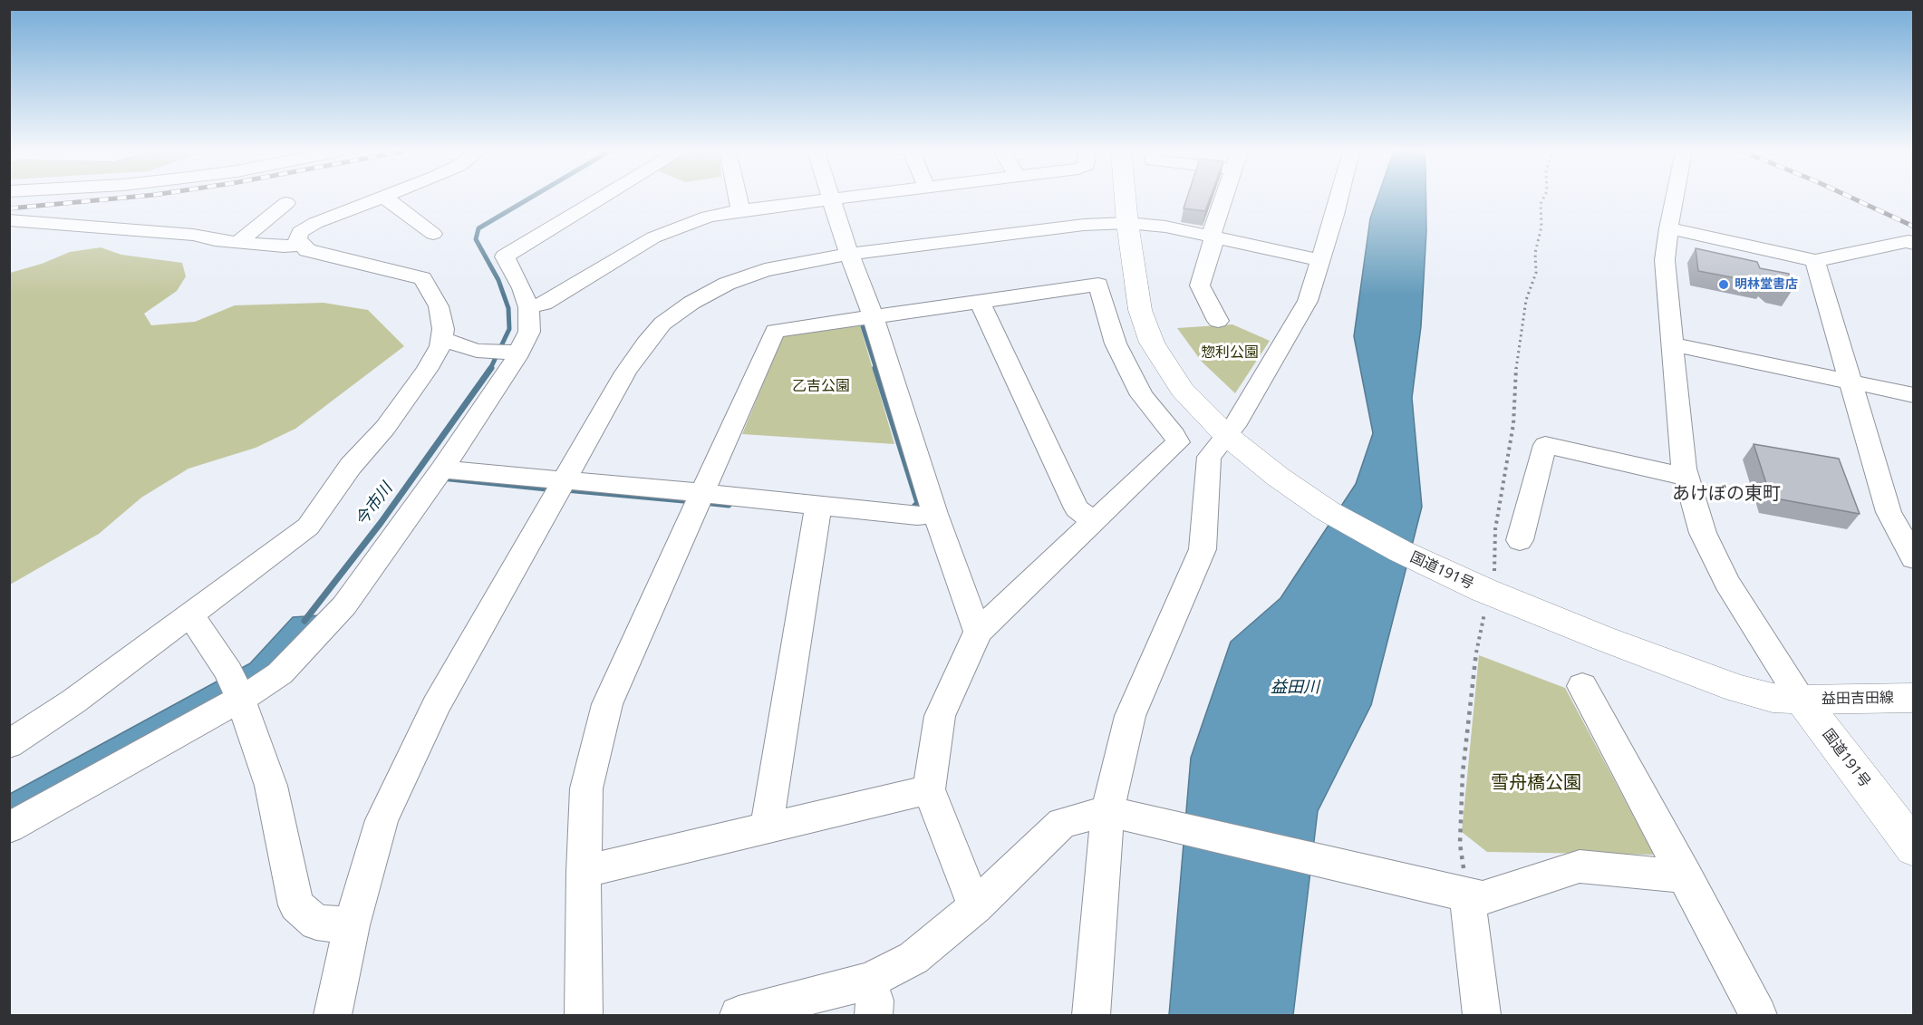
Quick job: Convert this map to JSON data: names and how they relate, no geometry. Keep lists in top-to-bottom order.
{
  "streets": {
    "main road": ["国道191号", "益田吉田線"]
  },
  "crossings": [
    ["国道191号", "益田吉田線"]
  ],
  "districts": ["あけぼの東町"],
  "water": ["今市川", "益田川"],
  "parks": ["惣利公園", "乙吉公園", "雪舟橋公園"],
  "places": ["明林堂書店"]
}
